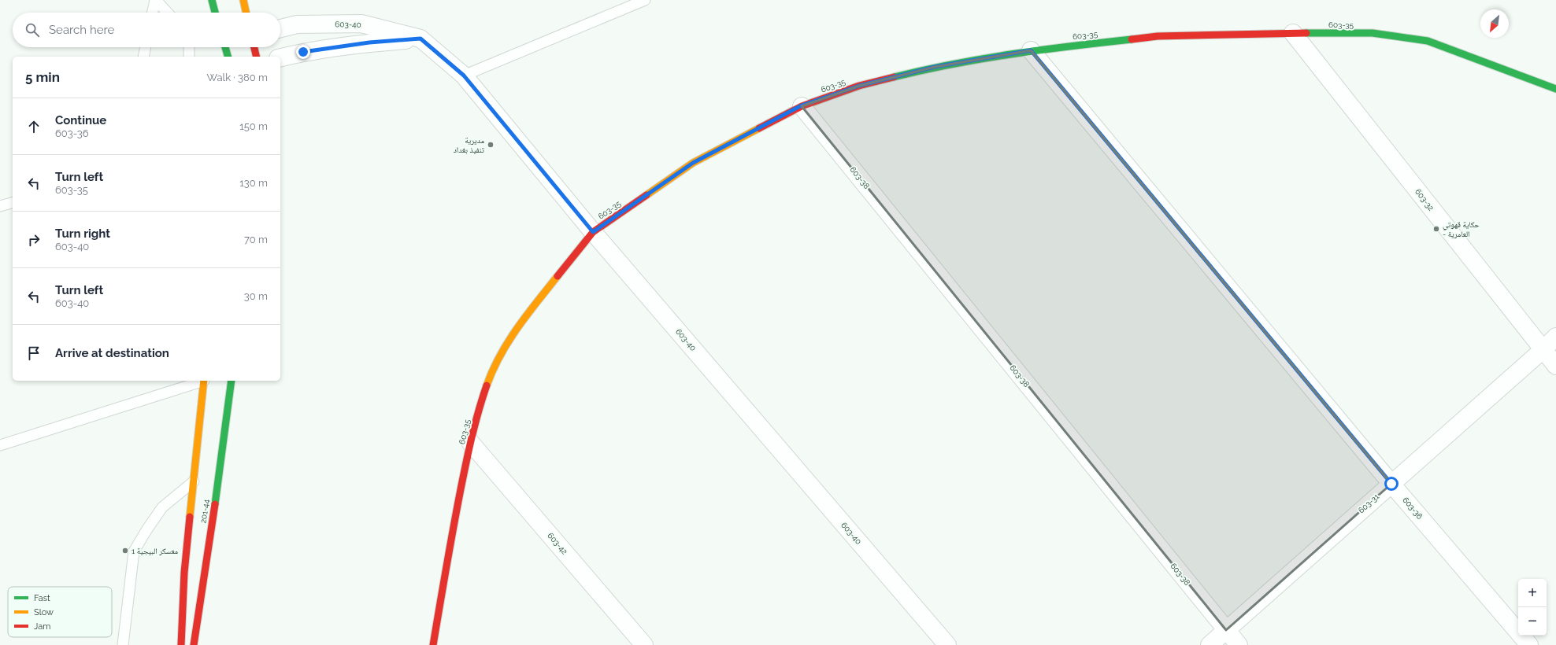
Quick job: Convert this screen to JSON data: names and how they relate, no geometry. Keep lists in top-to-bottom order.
{
  "streets": {
    "street": [
      "603-40",
      "603-35",
      "603-38",
      "603-32",
      "603-31",
      "603-36",
      "201-44",
      "603-42"
    ]
  },
  "crossings": [
    ["603-40", "603-35"],
    ["603-35", "603-38"],
    ["603-35", "603-32"],
    ["603-35", "603-36"],
    ["603-35", "603-42"],
    ["603-38", "603-31"],
    ["603-32", "603-31"],
    ["603-31", "603-36"]
  ],
  "places": ["مديرية تنفيذ بغداد", "حكاية قهوتي - العامرية", "معسكر البيجية 1"],
  "legend": ["Fast", "Slow", "Jam"],
  "north": "bottom left",
  "page": {
    "search": "Search here",
    "heading": ["5 min", "Walk · 380 m"],
    "list": [
      ["Continue", "603-36", "150 m"],
      ["Turn left", "603-35", "130 m"],
      ["Turn right", "603-40", "70 m"],
      ["Turn left", "603-40", "30 m"],
      "Arrive at destination"
    ],
    "map_buttons": ["+", "−"]
  }
}
